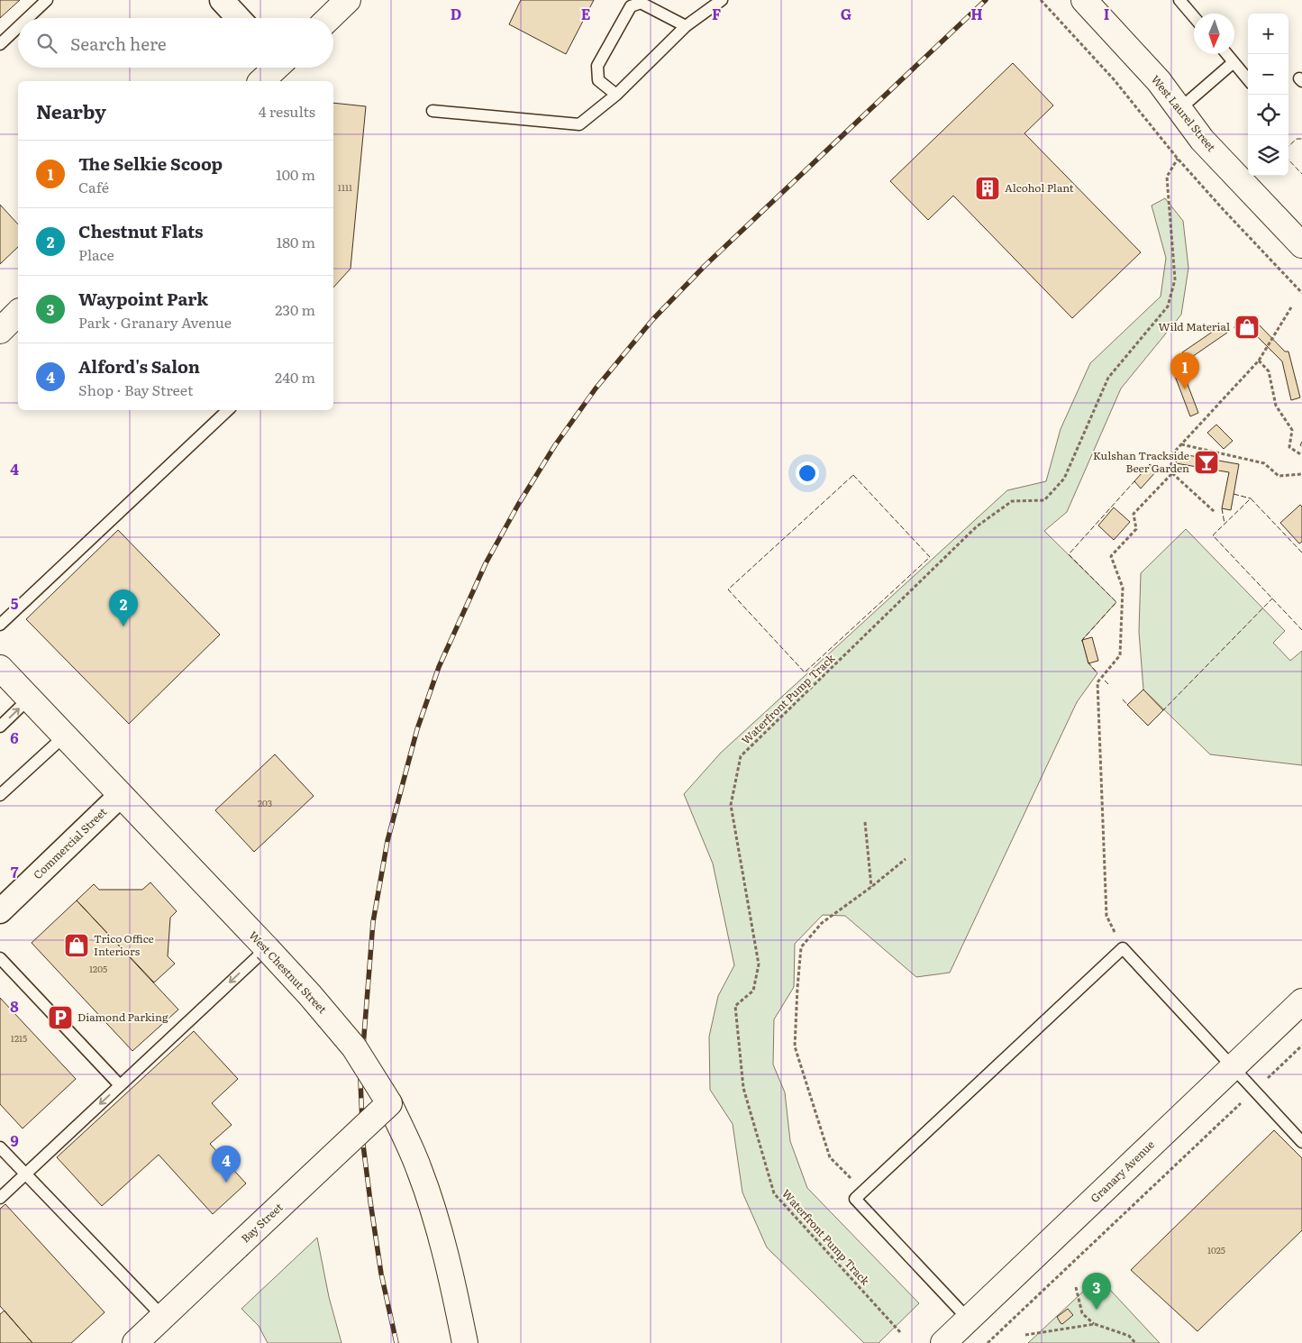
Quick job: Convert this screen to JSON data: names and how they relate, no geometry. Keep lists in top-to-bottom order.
{
  "streets": {
    "street": [
      "West Laurel Street",
      "Commercial Street",
      "West Chestnut Street",
      "Granary Avenue",
      "Bay Street"
    ],
    "path": ["Waterfront Pump Track"]
  },
  "crossings": [
    ["Commercial Street", "West Chestnut Street"],
    ["West Chestnut Street", "Bay Street"]
  ],
  "places": {
    "building": ["Alcohol Plant"],
    "shop": ["Wild Material", "Trico Office Interiors"],
    "bar": ["Kulshan Trackside Beer Garden"],
    "parking": ["Diamond Parking"]
  },
  "house_numbers": [
    "1111",
    "203",
    "1205",
    "1215",
    "1025"
  ],
  "north": "bottom",
  "page": {
    "map_buttons": ["+", "−"],
    "search": "Search here",
    "heading": ["Nearby", "4 results"],
    "list": [
      {
        "mark": "1",
        "name": "The Selkie Scoop",
        "note": "Café",
        "value": "100 m"
      },
      {
        "mark": "2",
        "name": "Chestnut Flats",
        "note": "Place",
        "value": "180 m"
      },
      {
        "mark": "3",
        "name": "Waypoint Park",
        "note": "Park · Granary Avenue",
        "value": "230 m"
      },
      {
        "mark": "4",
        "name": "Alford's Salon",
        "note": "Shop · Bay Street",
        "value": "240 m"
      }
    ],
    "pins": [
      "1",
      "2",
      "4",
      "3"
    ]
  },
  "grid": {
    "columns": [
      "D",
      "E",
      "F",
      "G",
      "H",
      "I"
    ],
    "rows": [
      "4",
      "5",
      "6",
      "7",
      "8",
      "9"
    ]
  }
}
